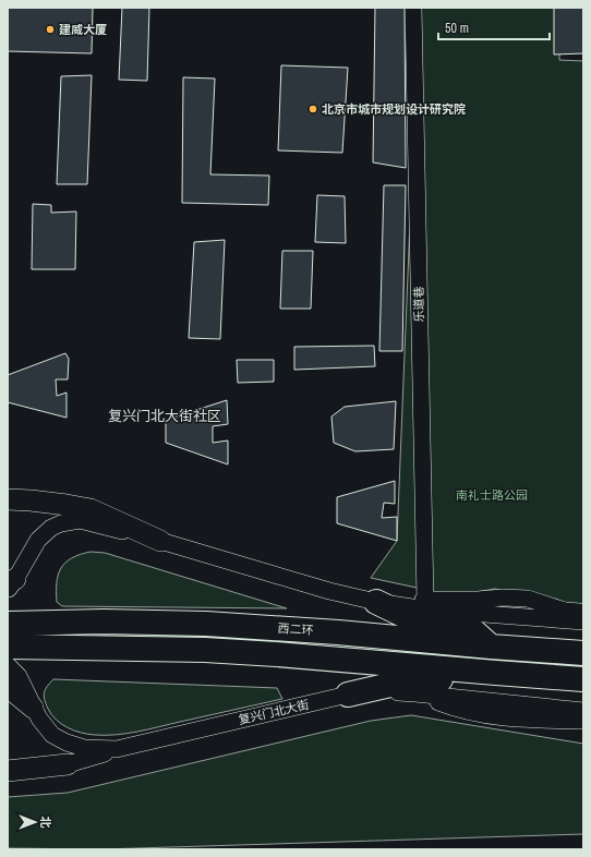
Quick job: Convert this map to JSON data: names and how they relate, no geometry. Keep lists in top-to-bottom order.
{
  "streets": {
    "highway": ["西二环"],
    "street": ["乐道巷", "复兴门北大街"]
  },
  "districts": ["复兴门北大街社区"],
  "parks": ["南礼士路公园"],
  "places": ["建威大厦", "北京市城市规划设计研究院"],
  "scale_bar": "50 m",
  "north": "right"
}
